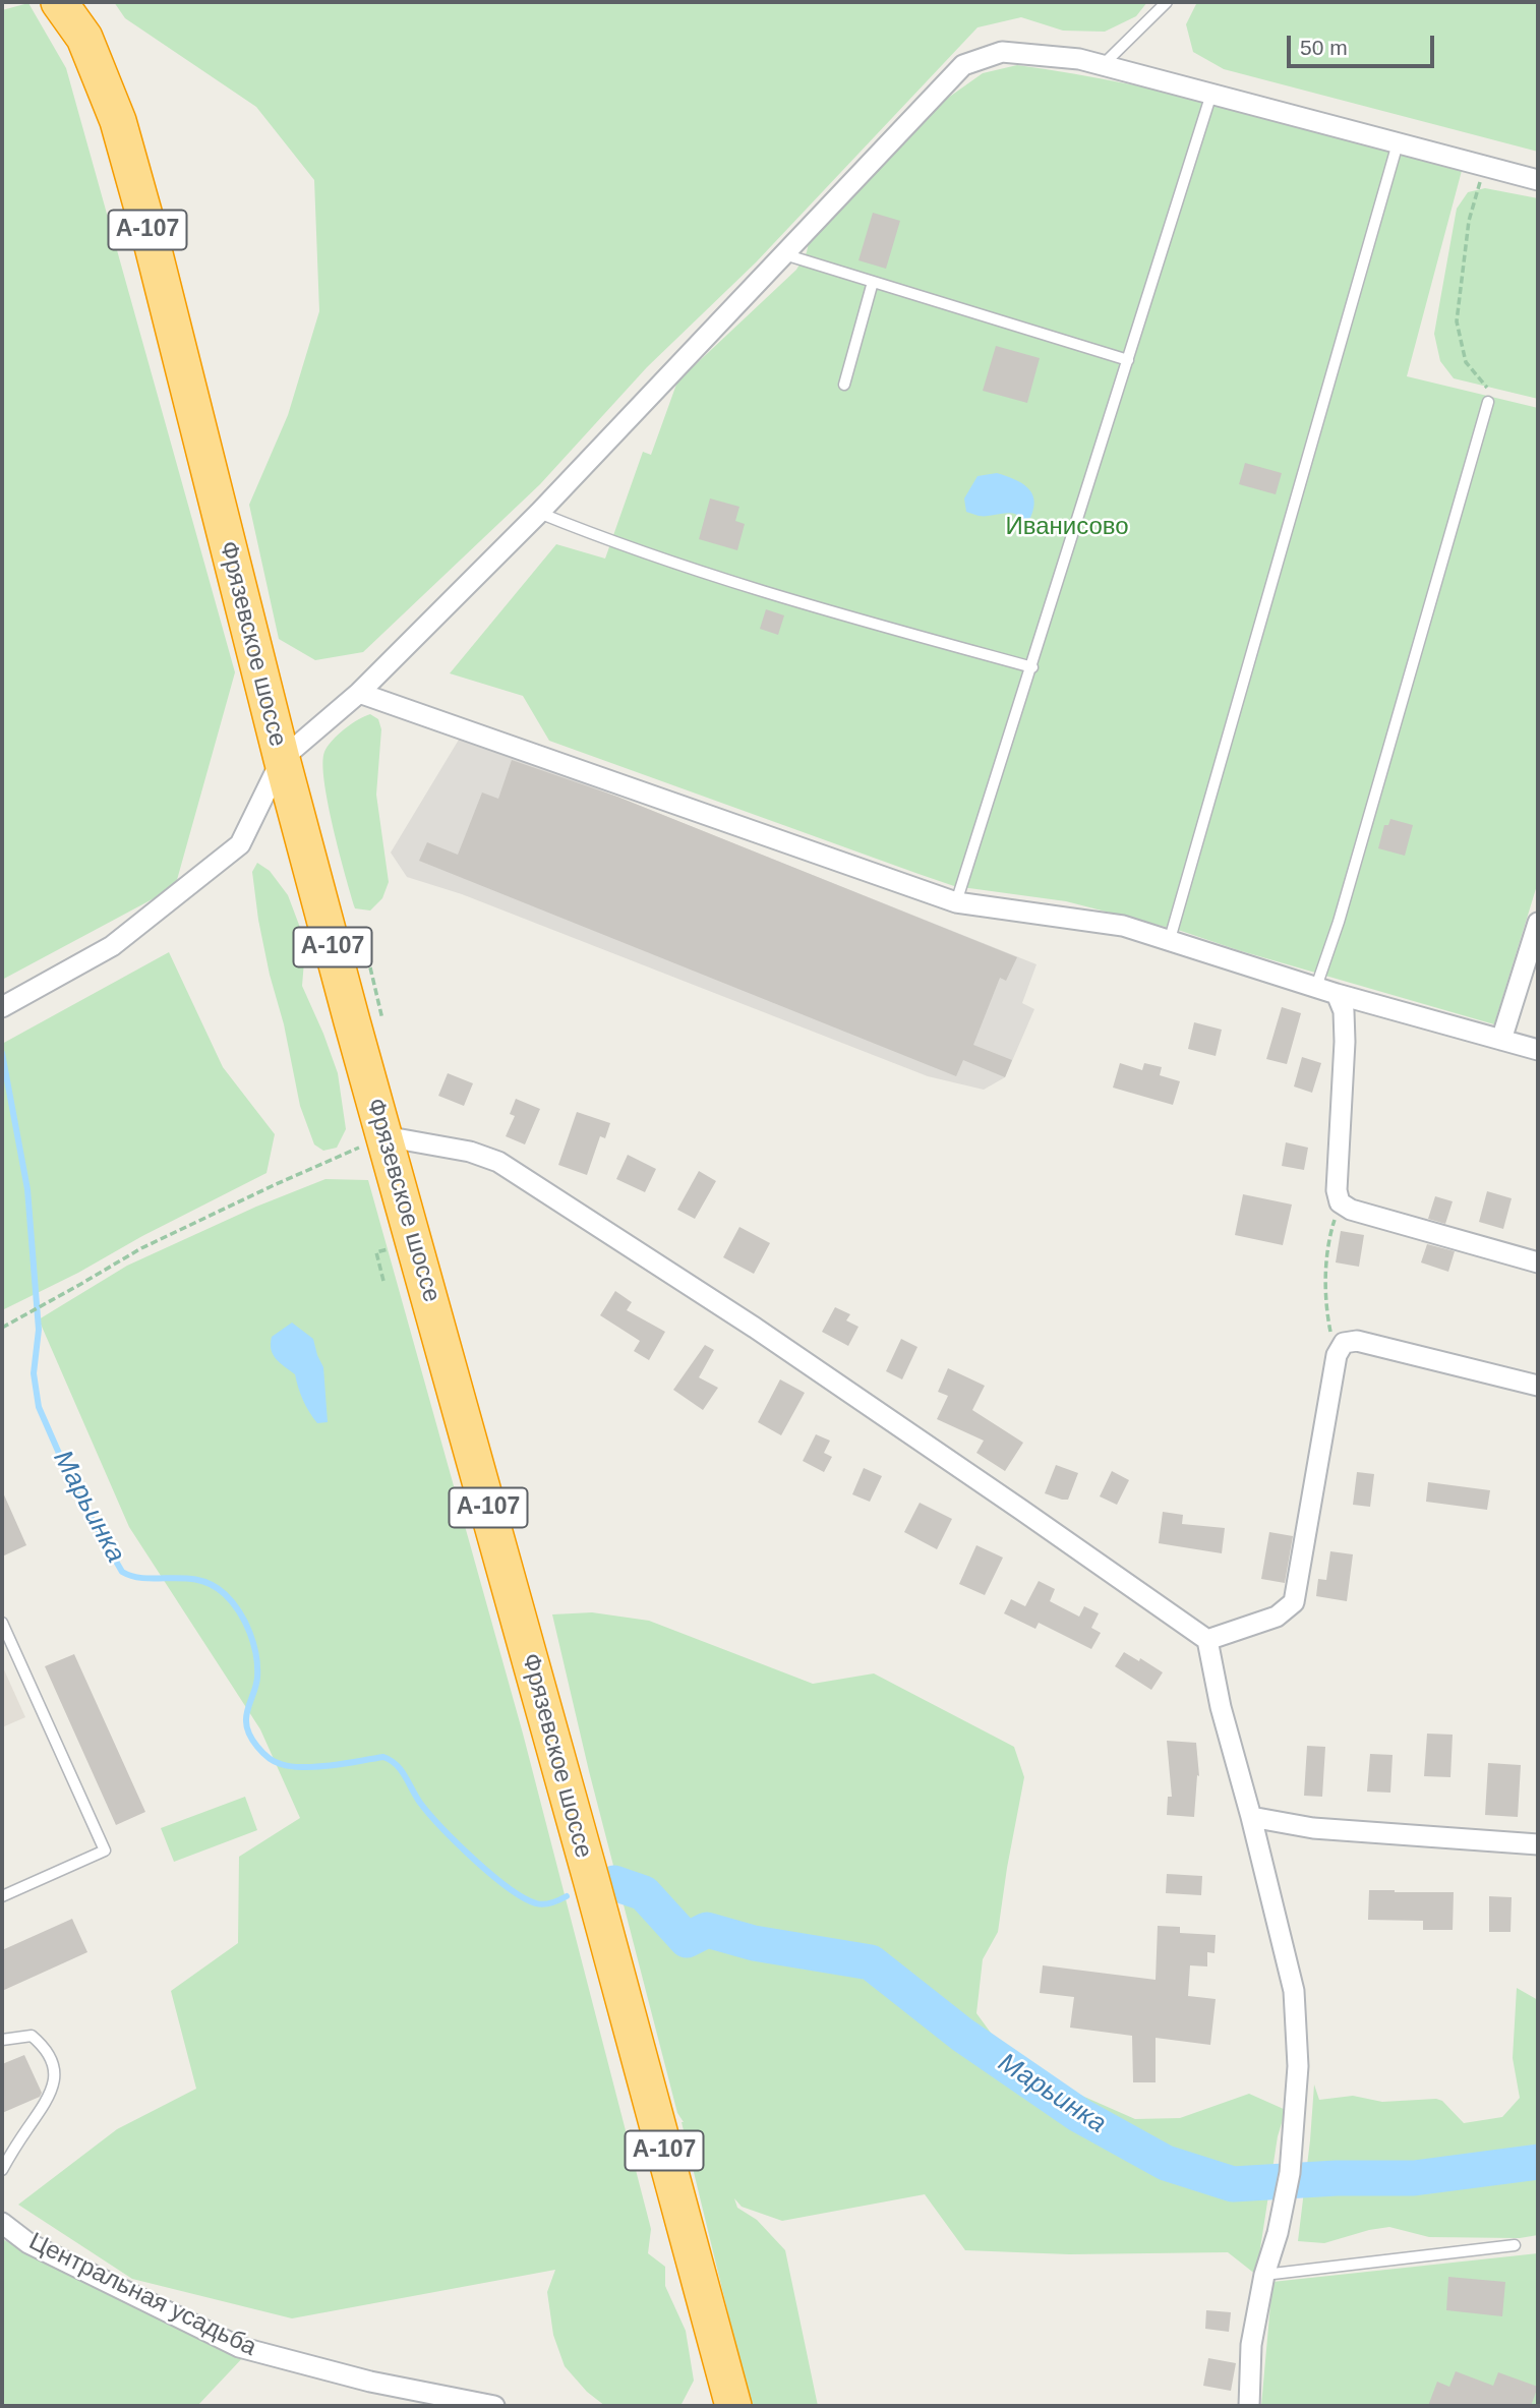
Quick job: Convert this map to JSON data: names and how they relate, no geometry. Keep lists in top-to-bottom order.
{
  "streets": {
    "highway": ["А-107", "Фрязевское шоссе"],
    "street": ["Центральная усадьба"]
  },
  "water": ["Марьинка"],
  "parks": ["Иванисово"],
  "scale_bar": "50 m"
}
